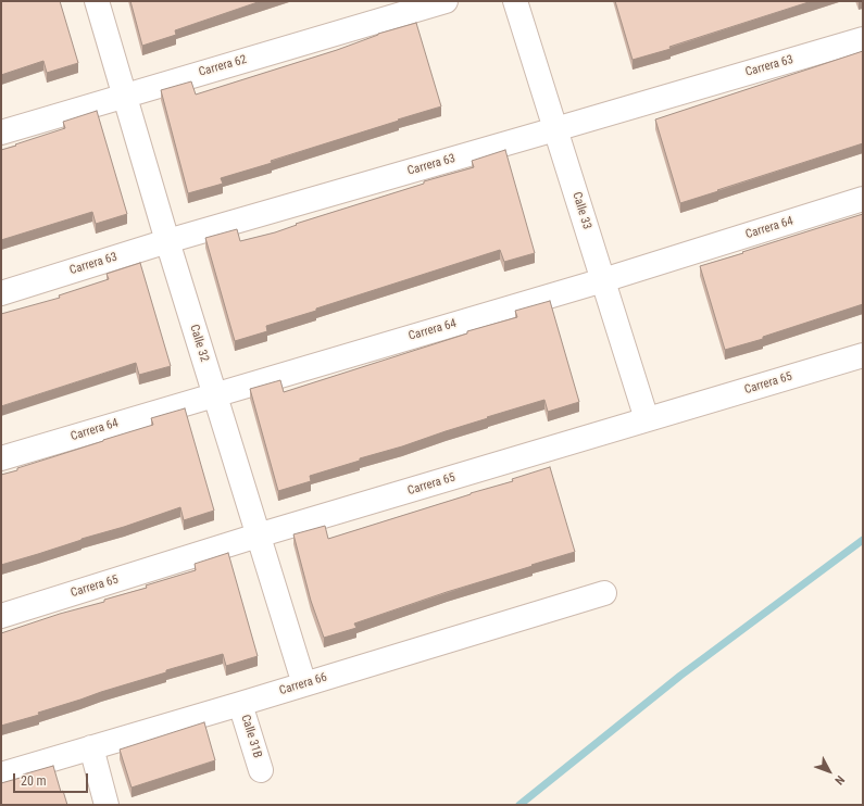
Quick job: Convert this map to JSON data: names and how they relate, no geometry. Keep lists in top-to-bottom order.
{
  "streets": {
    "street": [
      "Carrera 62",
      "Carrera 63",
      "Calle 33",
      "Carrera 64",
      "Calle 32",
      "Carrera 65",
      "Carrera 66",
      "Calle 31B"
    ]
  },
  "crossings": [
    ["Carrera 62", "Calle 32"],
    ["Carrera 63", "Calle 33"],
    ["Carrera 63", "Calle 32"],
    ["Calle 33", "Carrera 64"],
    ["Calle 33", "Carrera 65"],
    ["Carrera 64", "Calle 32"],
    ["Calle 32", "Carrera 65"],
    ["Calle 32", "Carrera 66"],
    ["Carrera 66", "Calle 31B"]
  ],
  "scale_bar": "20 m",
  "north": "bottom right"
}
